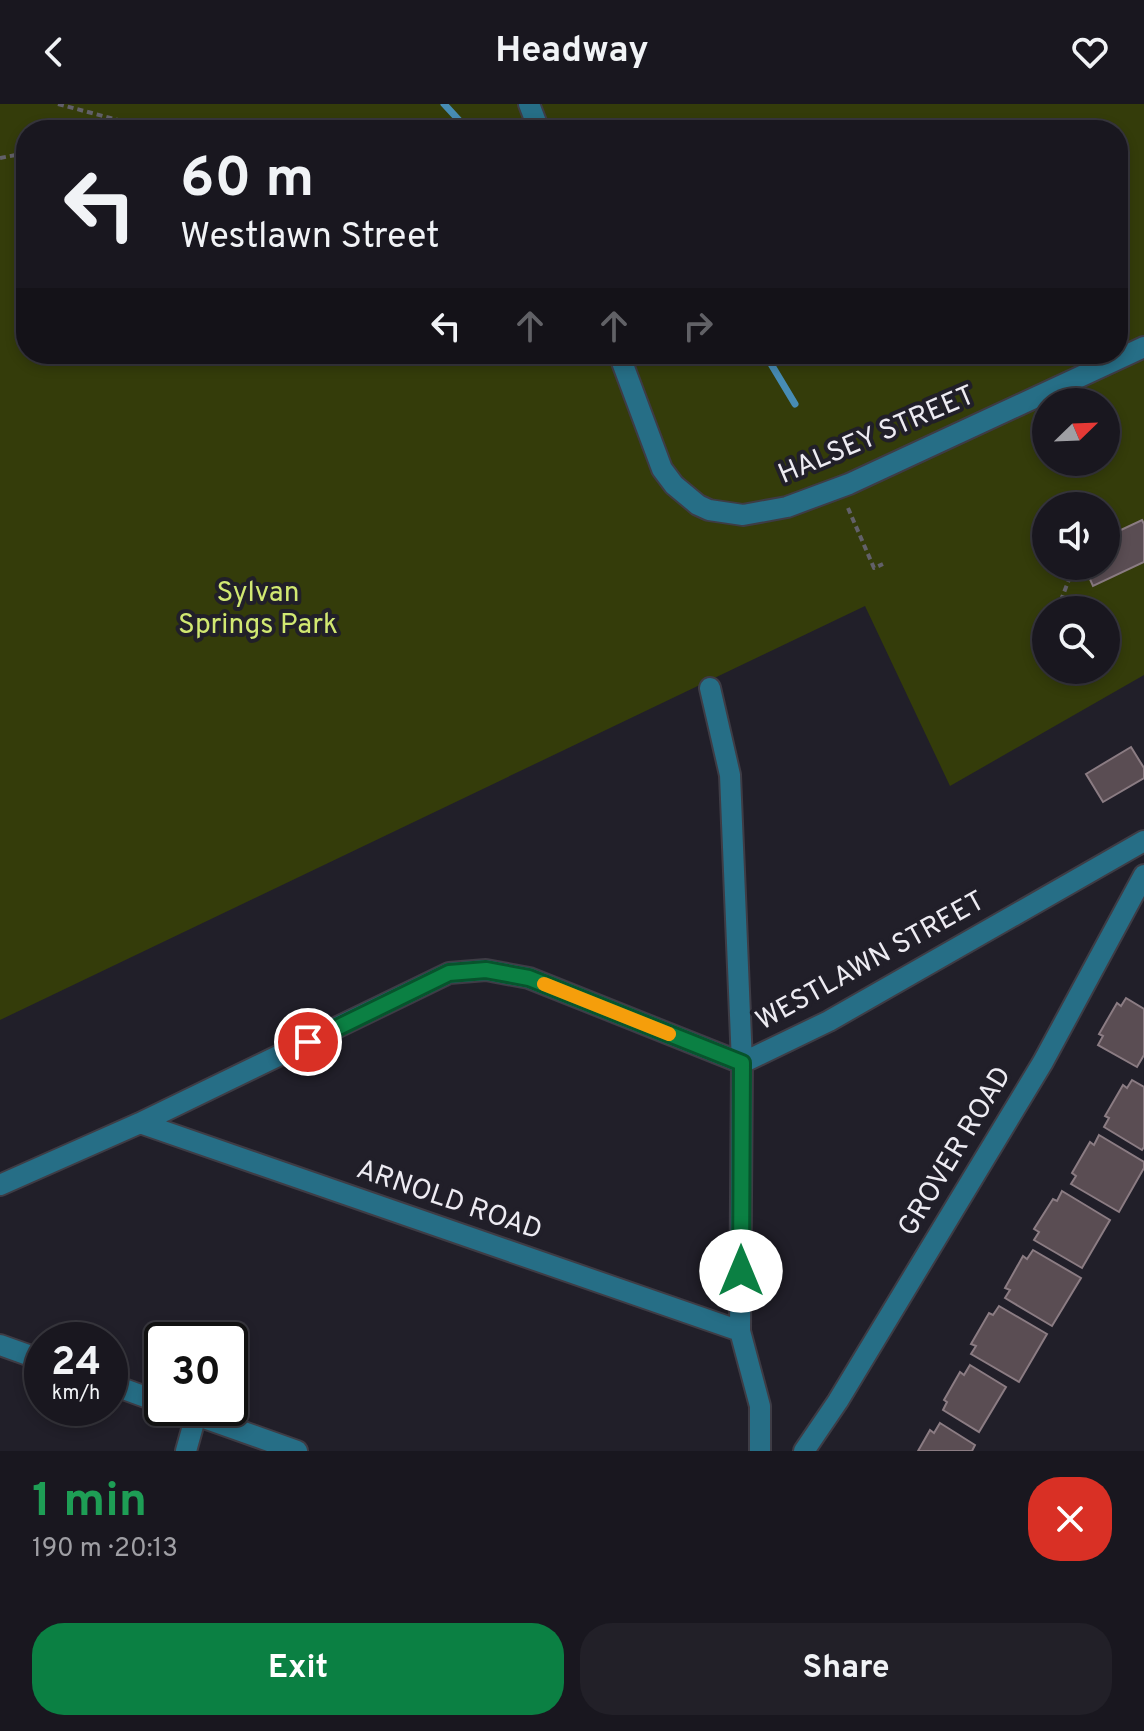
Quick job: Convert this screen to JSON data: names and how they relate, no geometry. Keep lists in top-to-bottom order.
{
  "streets": {
    "street": [
      "HALSEY STREET",
      "WESTLAWN STREET",
      "GROVER ROAD",
      "ARNOLD ROAD"
    ]
  },
  "crossings": [
    ["WESTLAWN STREET", "ARNOLD ROAD"]
  ],
  "parks": ["Sylvan Springs Park"],
  "north": "top right",
  "page": {
    "header": "Headway",
    "turn": ["60 m", "Westlawn Street"],
    "speed": "24 km/h",
    "limit": "30",
    "heading": ["1 min", "190 m · 20:13"],
    "buttons": ["Exit", "Share"]
  }
}
